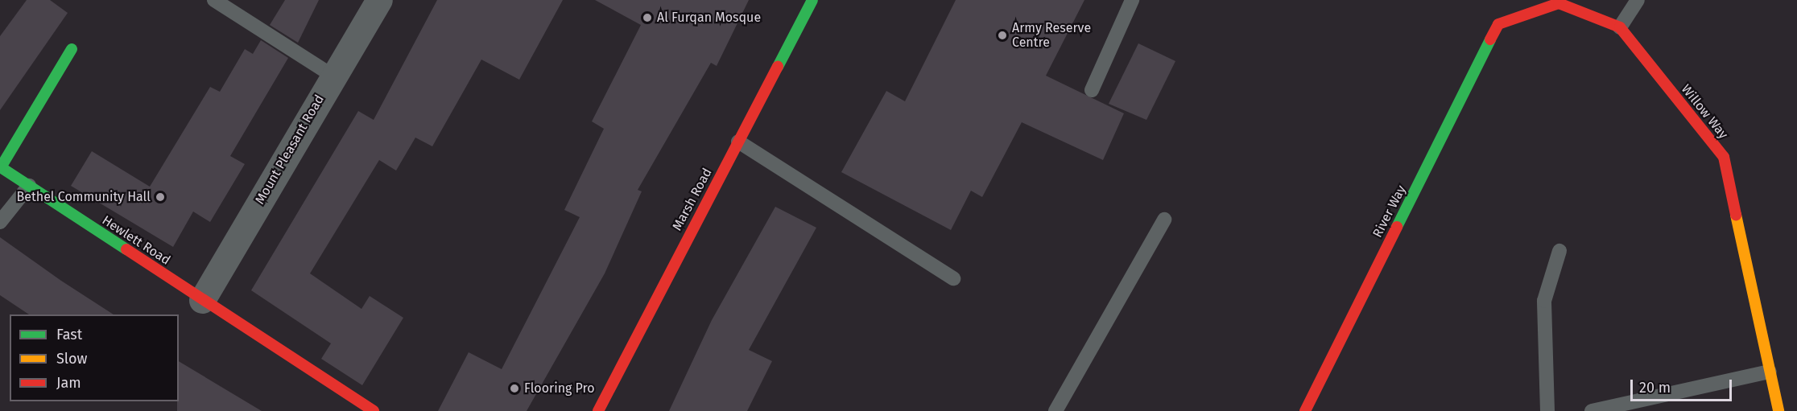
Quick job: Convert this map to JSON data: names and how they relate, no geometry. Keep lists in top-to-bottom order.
{
  "streets": {
    "street": [
      "Willow Way",
      "Mount Pleasant Road",
      "Marsh Road",
      "River Way",
      "Hewlett Road"
    ]
  },
  "crossings": [
    ["Willow Way", "River Way"],
    ["Mount Pleasant Road", "Hewlett Road"]
  ],
  "places": [
    "Al Furqan Mosque",
    "Army Reserve Centre",
    "Bethel Community Hall",
    "Flooring Pro"
  ],
  "legend": ["Fast", "Slow", "Jam"],
  "scale_bar": "20 m"
}
